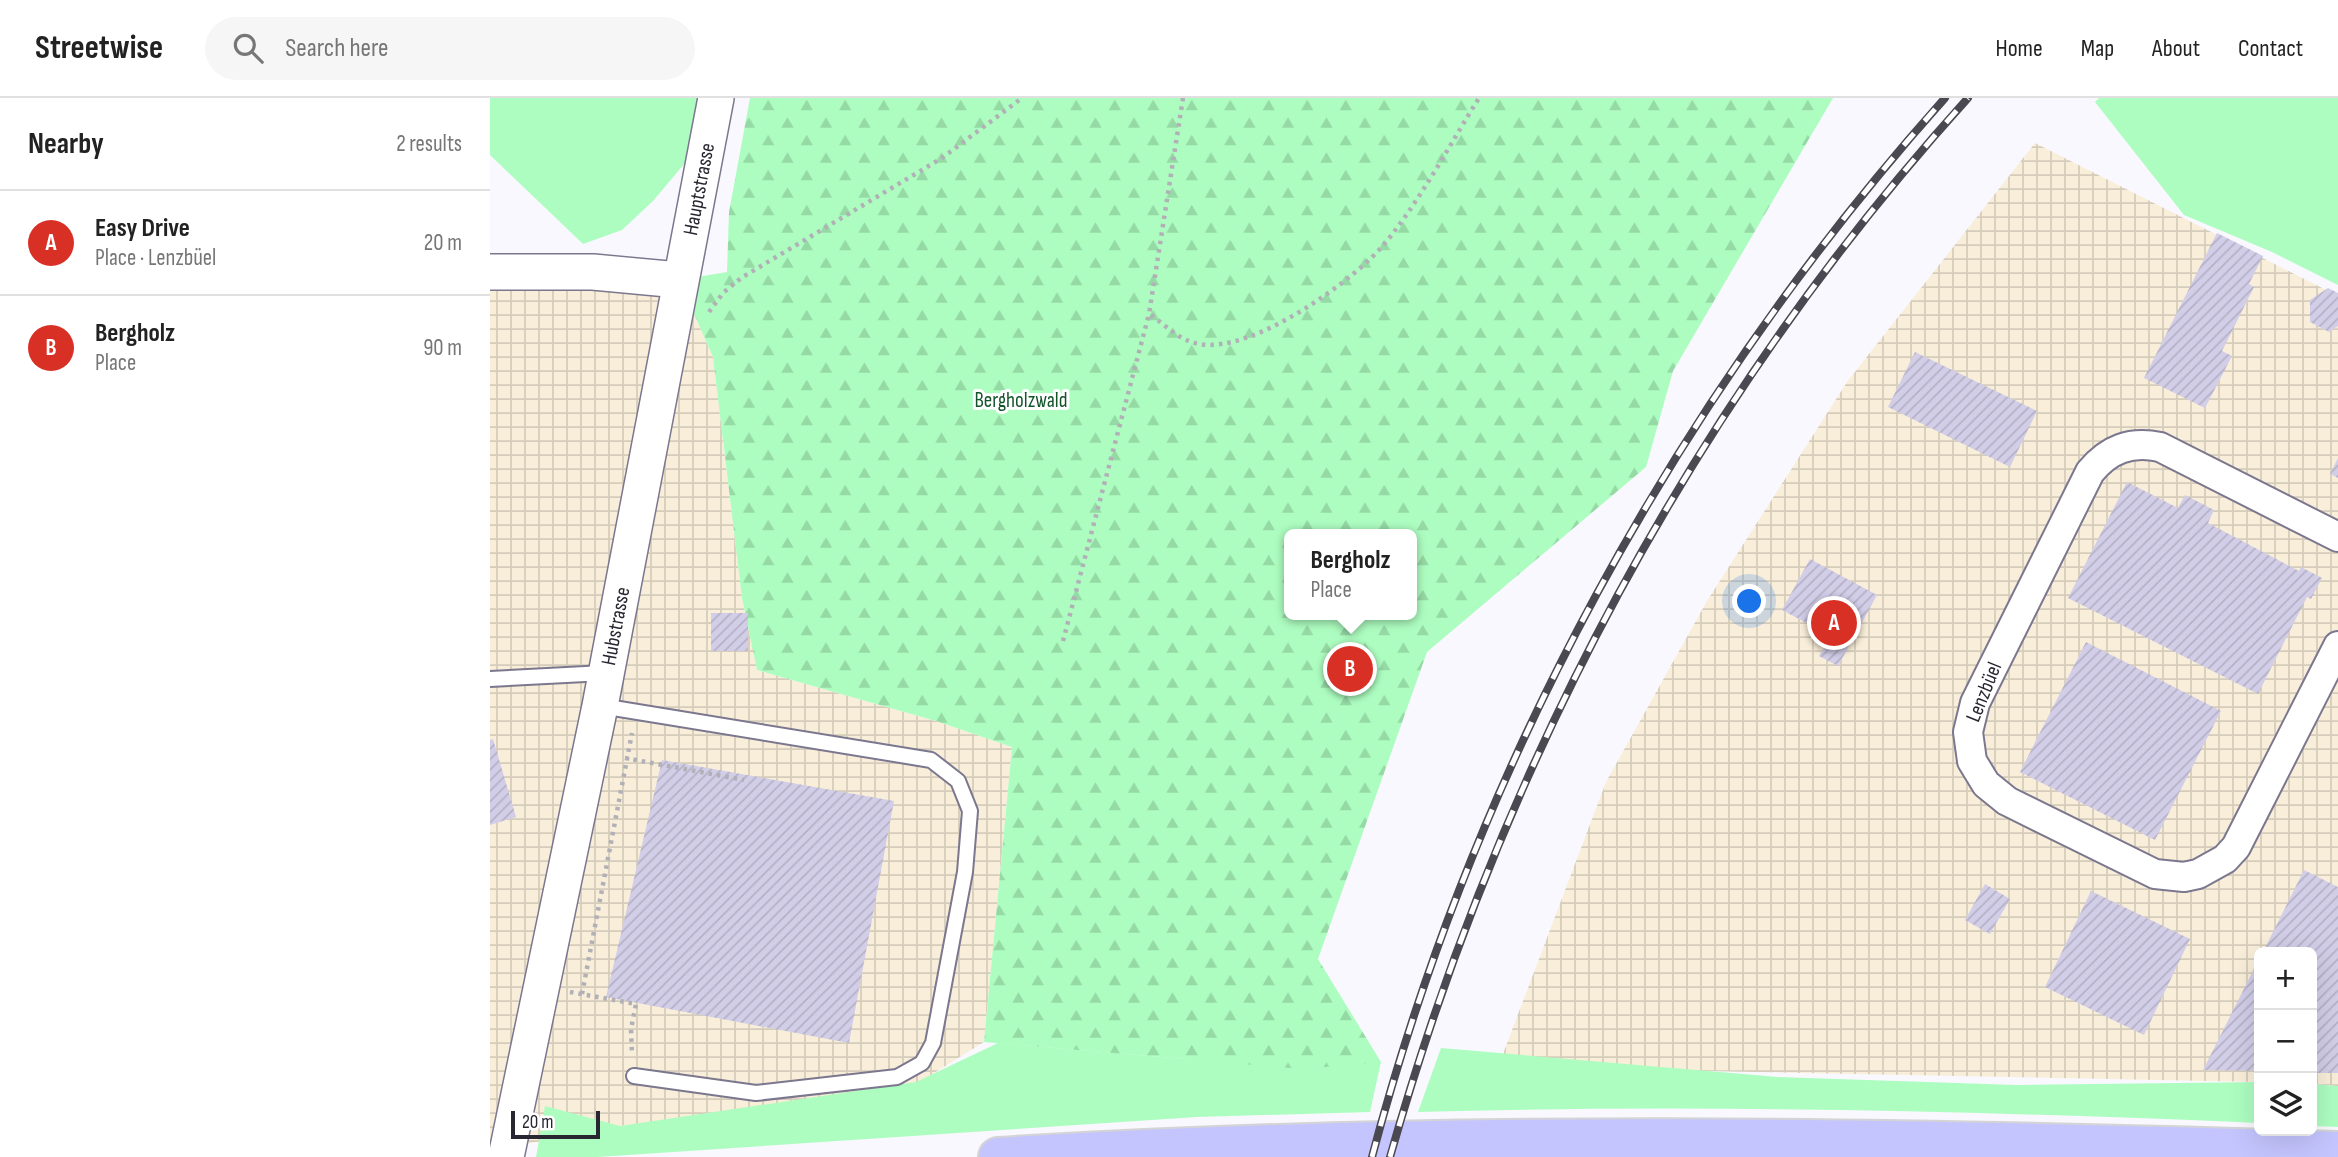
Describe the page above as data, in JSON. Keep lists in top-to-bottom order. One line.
{"streets":{"street":["Hauptstrasse","Hubstrasse","Lenzbüel"]},"crossings":[["Hauptstrasse","Hubstrasse"]],"parks":["Bergholzwald"],"scale_bar":"20 m","page":{"header":"Streetwise","search":"Search here","nav":["Home","Map","About","Contact"],"heading":["Nearby","2 results"],"list":[{"mark":"A","name":"Easy Drive","note":"Place · Lenzbüel","value":"20 m"},{"mark":"B","name":"Bergholz","note":"Place","value":"90 m"}],"popup":["Bergholz","Place"],"pins":["A","B"],"map_buttons":["+","−"],"scale":"20 m"}}
